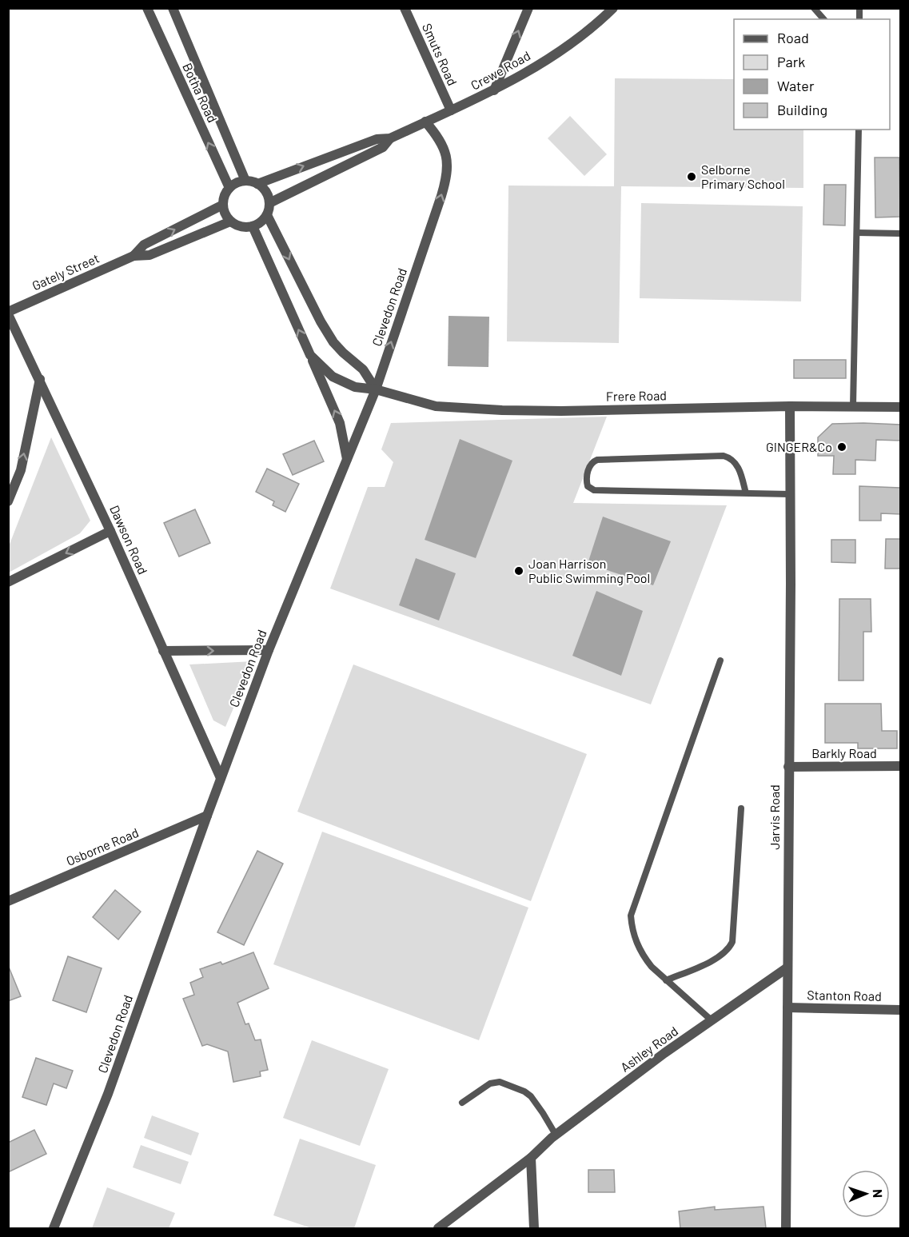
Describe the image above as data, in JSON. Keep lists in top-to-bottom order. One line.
{"streets":{"street":["Smuts Road","Crewe Road","Botha Road","Gately Street","Clevedon Road","Frere Road","Dawson Road","Barkly Road","Jarvis Road","Osborne Road","Stanton Road","Ashley Road"]},"crossings":[["Smuts Road","Crewe Road"],["Crewe Road","Botha Road"],["Crewe Road","Gately Street"],["Crewe Road","Clevedon Road"],["Botha Road","Gately Street"],["Gately Street","Dawson Road"],["Clevedon Road","Frere Road"],["Clevedon Road","Dawson Road"],["Clevedon Road","Osborne Road"],["Frere Road","Jarvis Road"],["Barkly Road","Jarvis Road"],["Jarvis Road","Stanton Road"],["Jarvis Road","Ashley Road"]],"places":["Selborne Primary School","GINGER&Co","Joan Harrison Public Swimming Pool"],"legend":["Road","Park","Water","Building"],"north":"right"}
